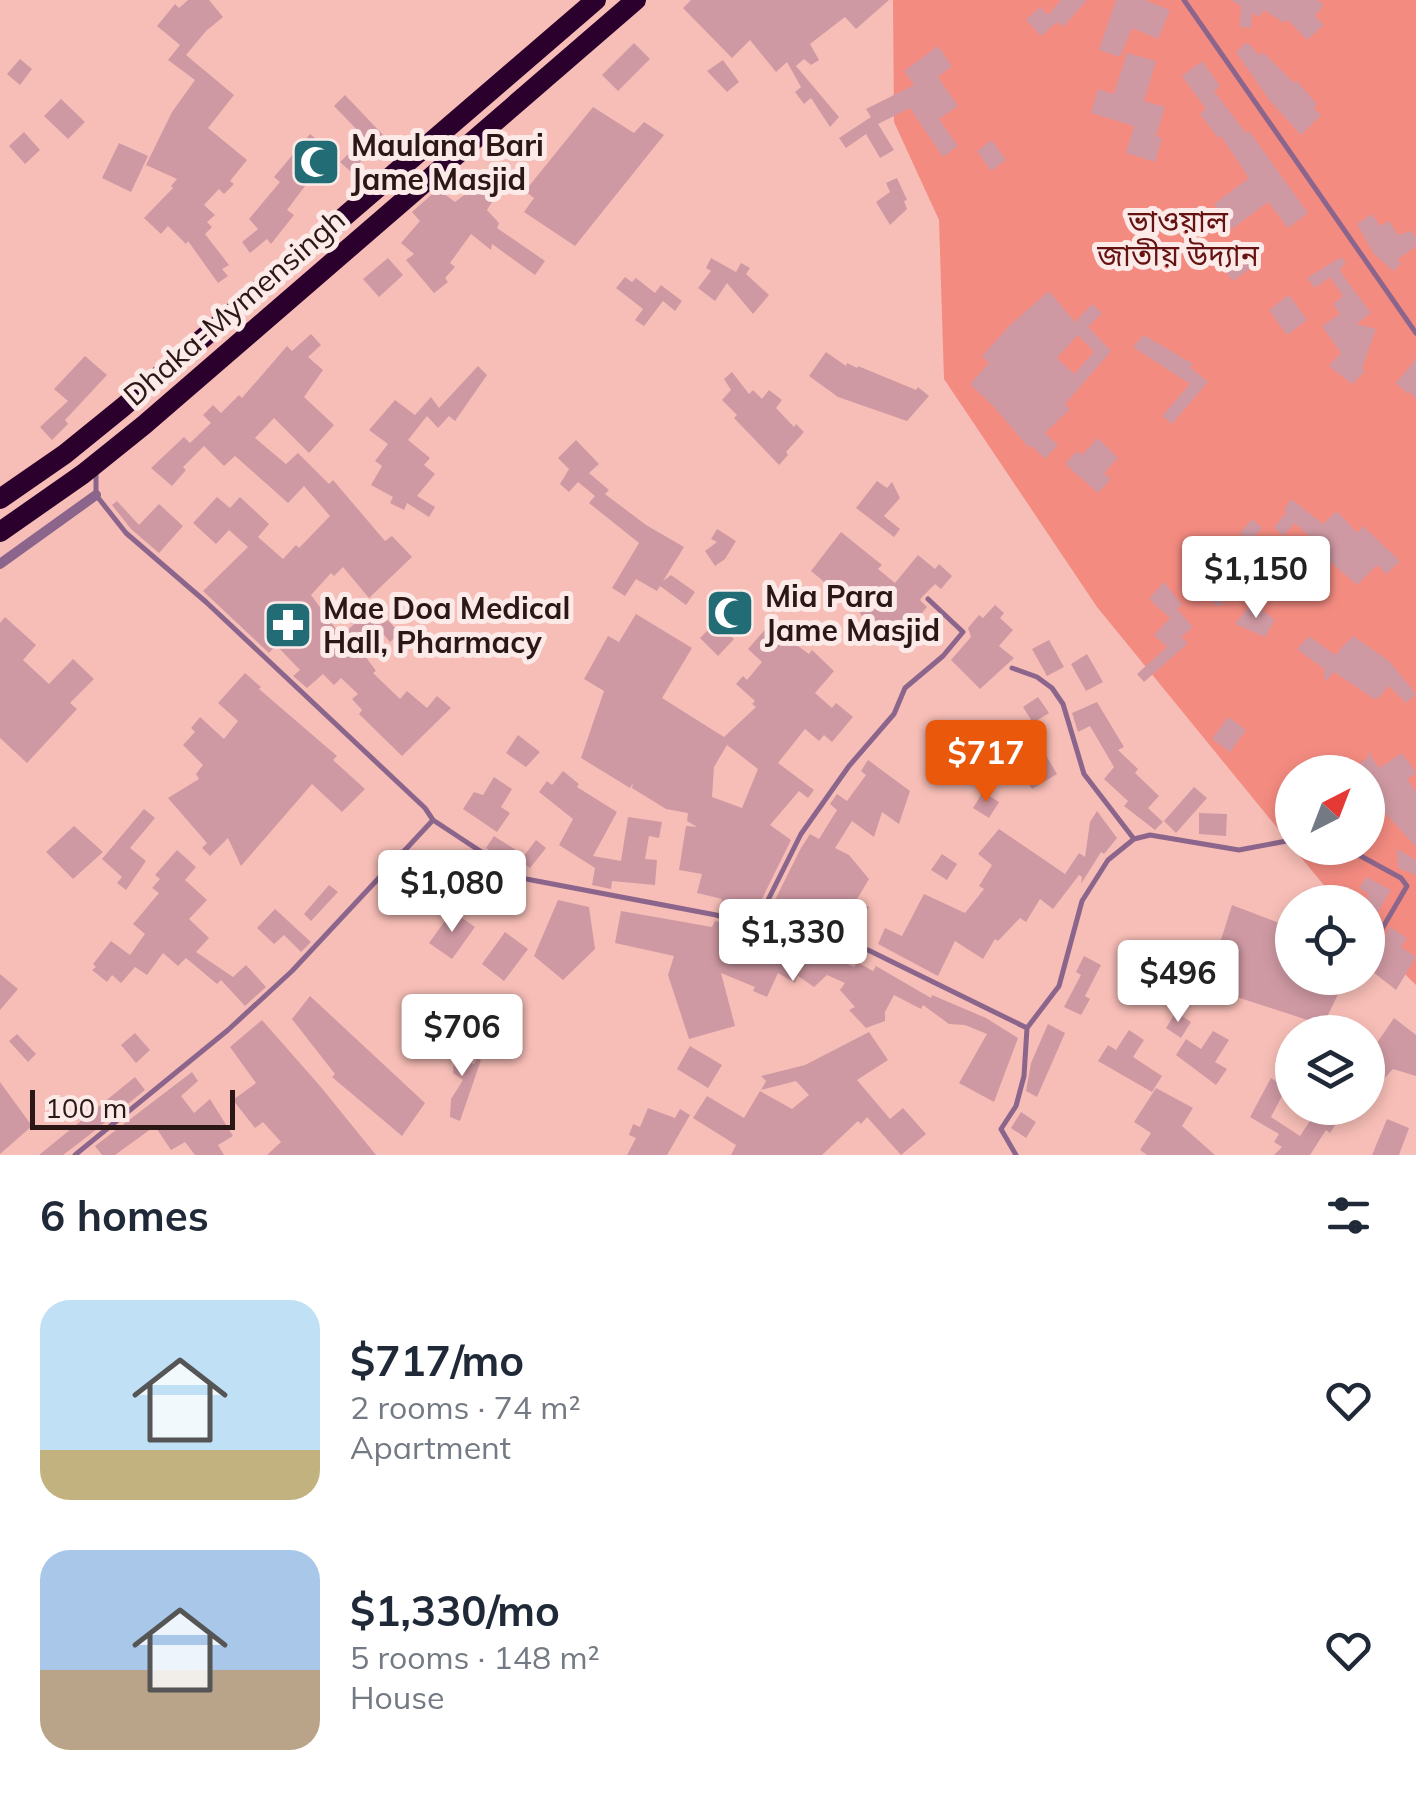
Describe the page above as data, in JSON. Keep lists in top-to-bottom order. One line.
{"streets":{"highway":["Dhaka-Mymensingh"]},"parks":["ভাওয়াল জাতীয় উদ্যান"],"places":{"mosque":["Maulana Bari Jame Masjid","Mia Para Jame Masjid"],"pharmacy":["Mae Doa Medical Hall, Pharmacy"]},"scale_bar":"100 m","north":"top right","page":{"price":["$1,150","$717","$1,080","$1,330","$496","$706"],"scale":"100 m","heading":"6 homes","list":[{"name":"$717/mo","note":"2 rooms · 74 m² · Apartment"},{"name":"$1,330/mo","note":"5 rooms · 148 m² · House"}]}}
